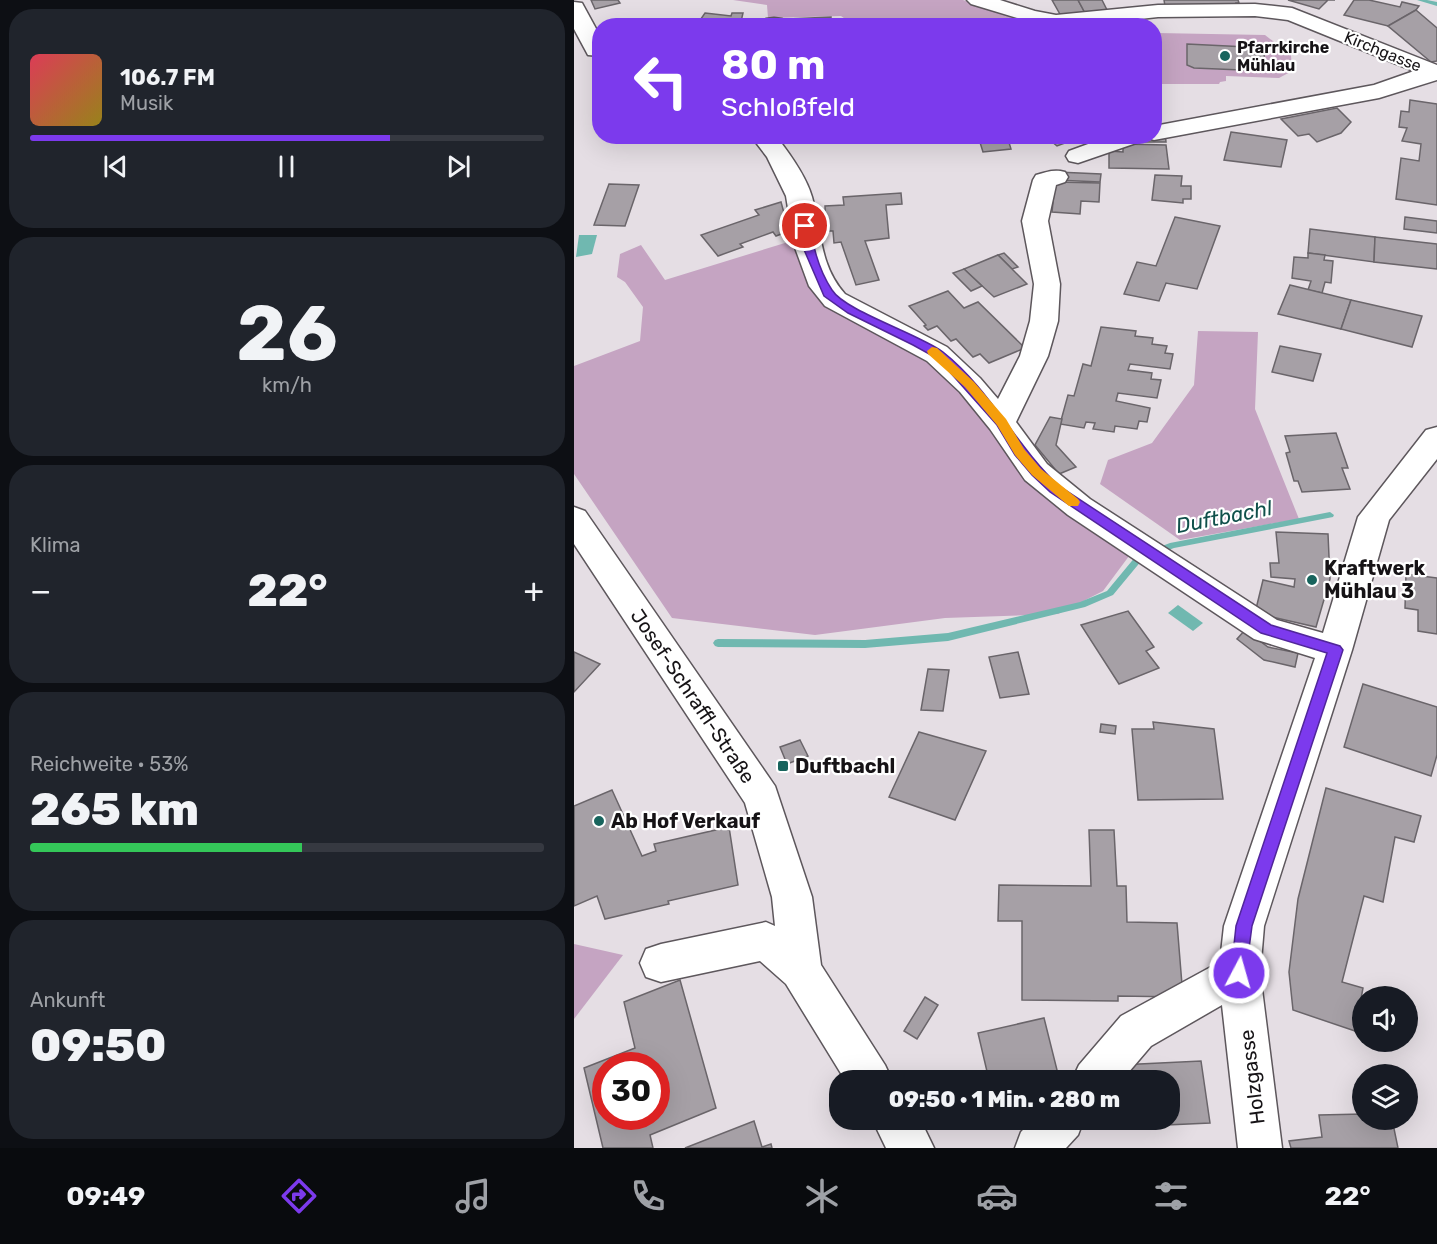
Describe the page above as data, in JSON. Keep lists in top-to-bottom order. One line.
{"streets":{"street":["Kirchgasse","Josef-Schraffl-Straße","Holzgasse"]},"water":["Duftbachl"],"places":{"other":["Pfarrkirche Mühlau","Kraftwerk Mühlau 3","Ab Hof Verkauf"],"transit":["Duftbachl"]},"page":{"turn":["80 m","Schloßfeld"],"song":["106.7 FM","Musik"],"tile":[["26","km/h"],"Klima",["Reichweite · 53%","265 km"],["Ankunft","09:50"]],"heat":["−","22°","+"],"limit":"30","trip":"09:50 · 1 Min. · 280 m","tabs":["09:49","22°"]}}
